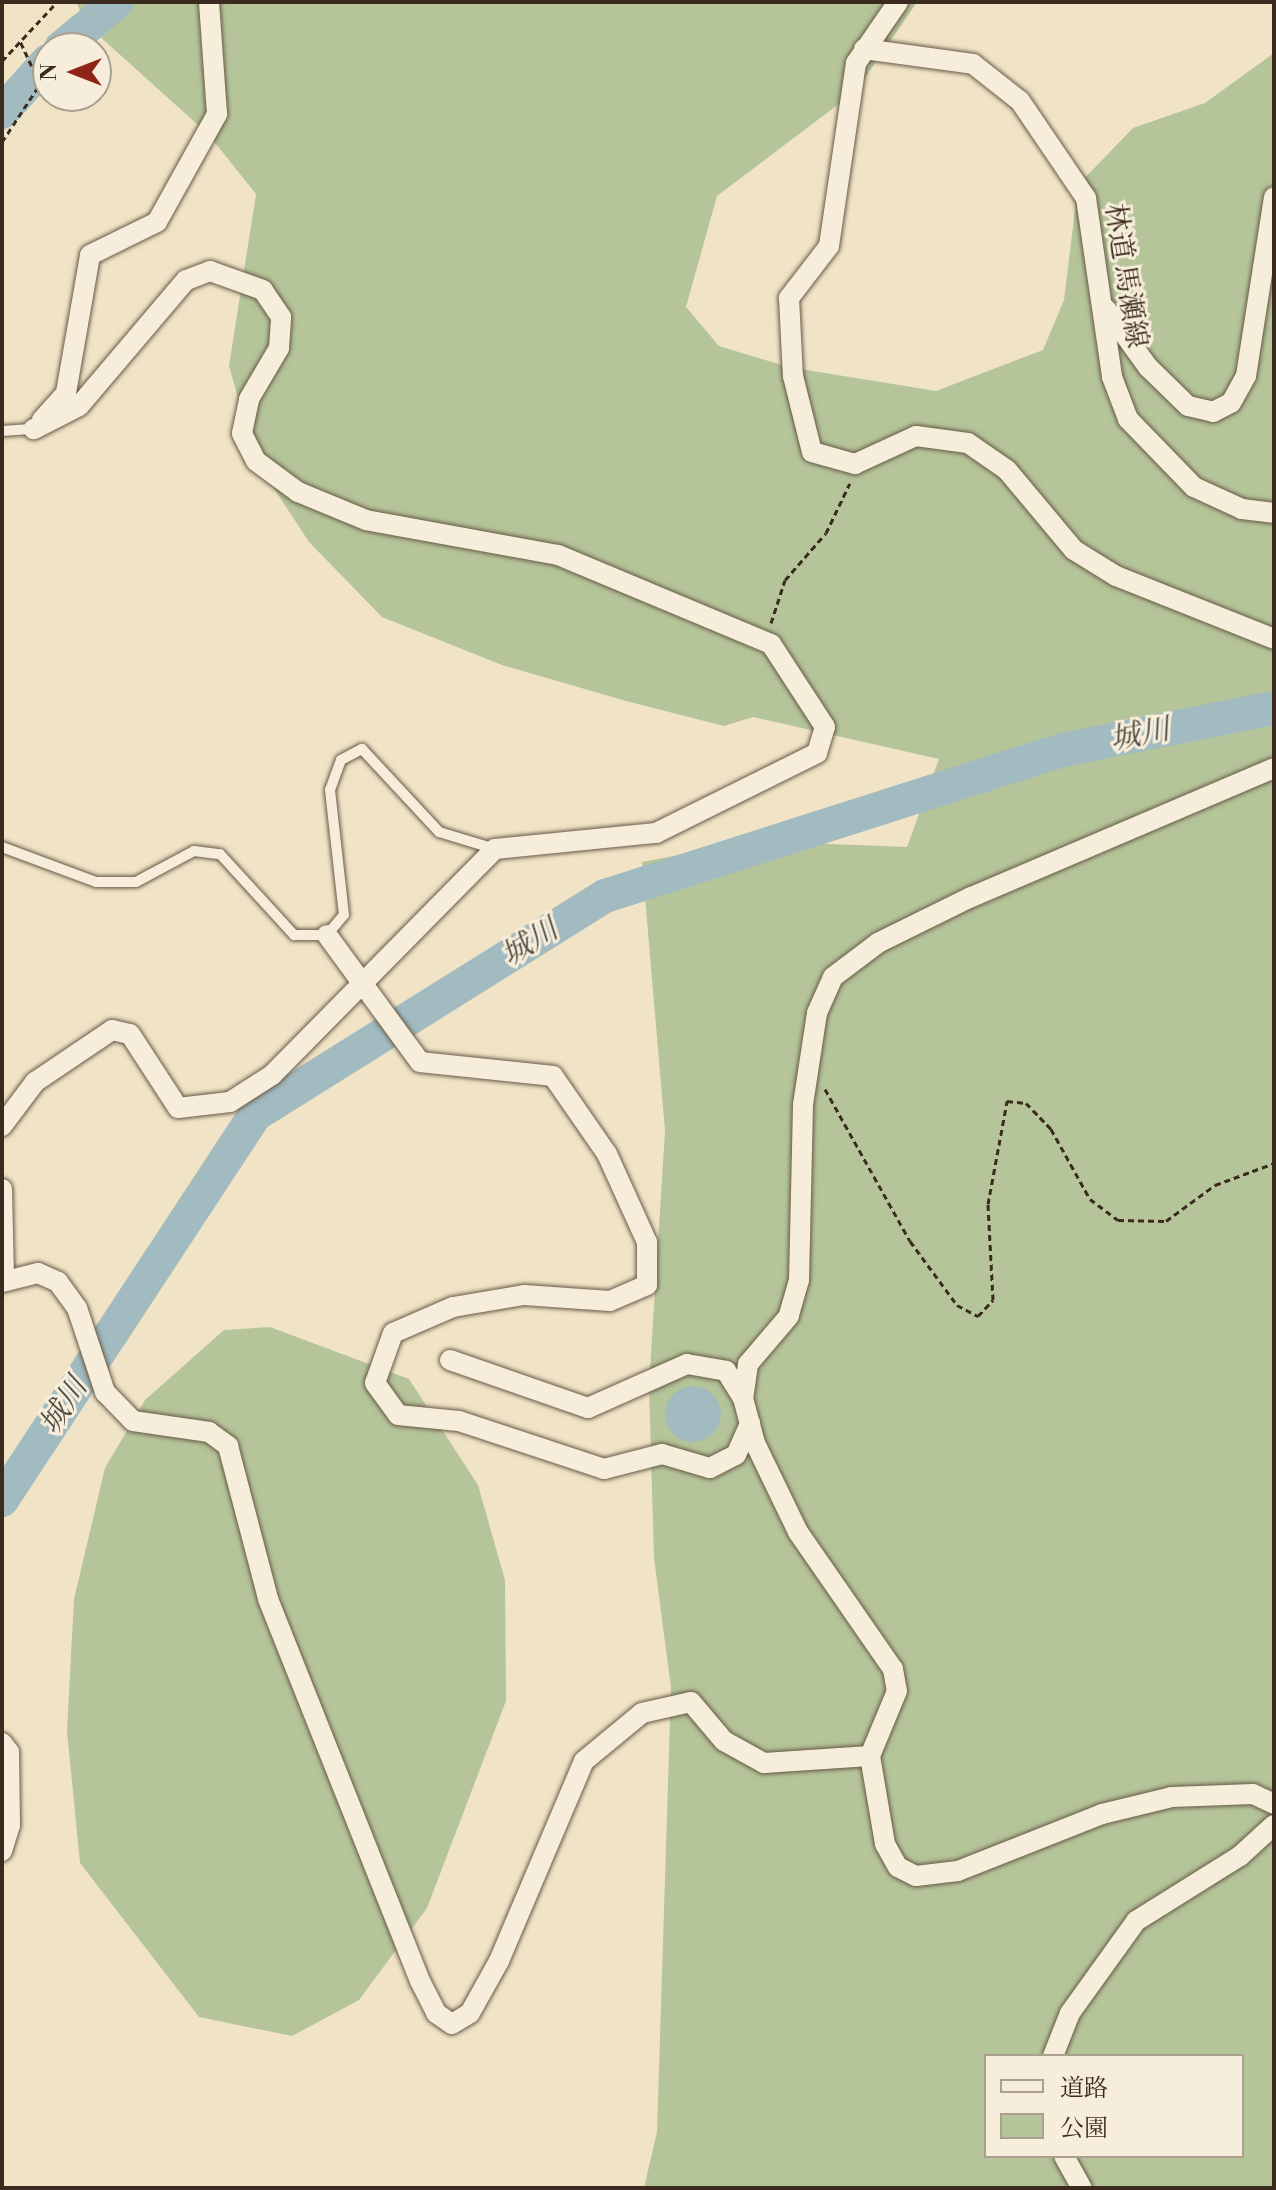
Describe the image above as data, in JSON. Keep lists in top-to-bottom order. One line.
{"streets":{"street":["林道 馬瀬線"]},"water":["城川"],"legend":["道路","公園"],"north":"left"}
